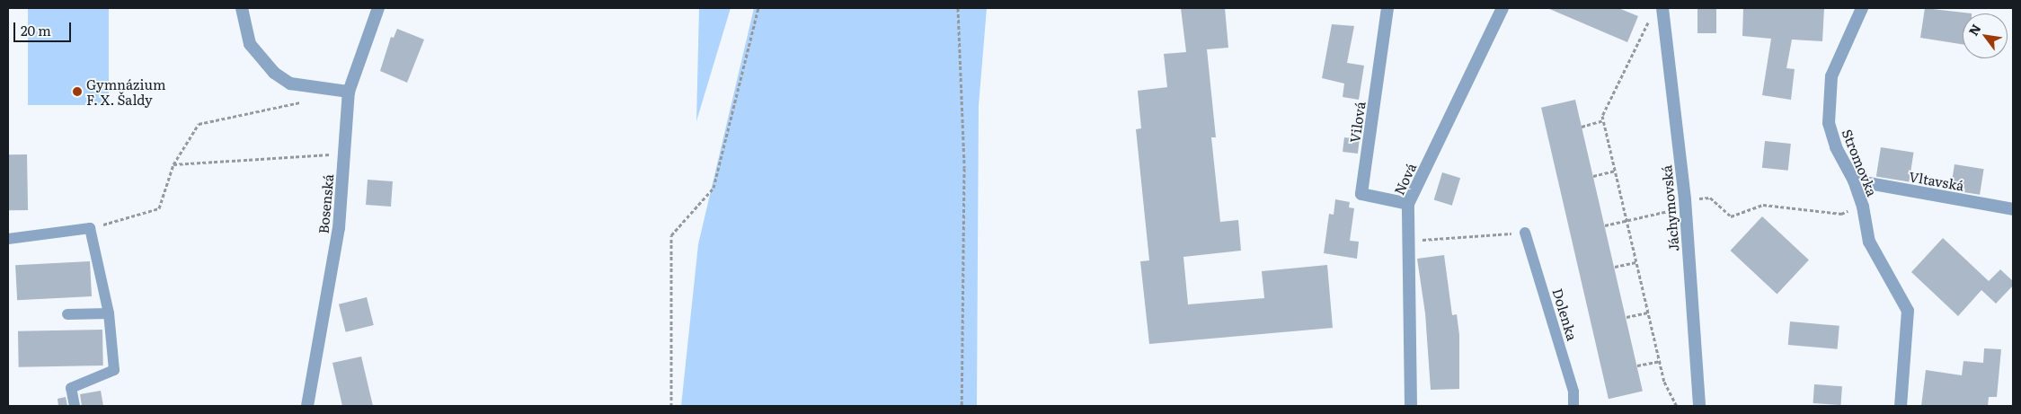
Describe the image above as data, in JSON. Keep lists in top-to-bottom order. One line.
{"streets":{"street":["Vilová","Stromovka","Nová","Vltavská","Bosenská","Jáchymovská"],"lane":["Dolenka"]},"crossings":[["Vilová","Nová"],["Stromovka","Vltavská"]],"places":["Gymnázium F. X. Šaldy"],"scale_bar":"20 m","north":"top left"}
